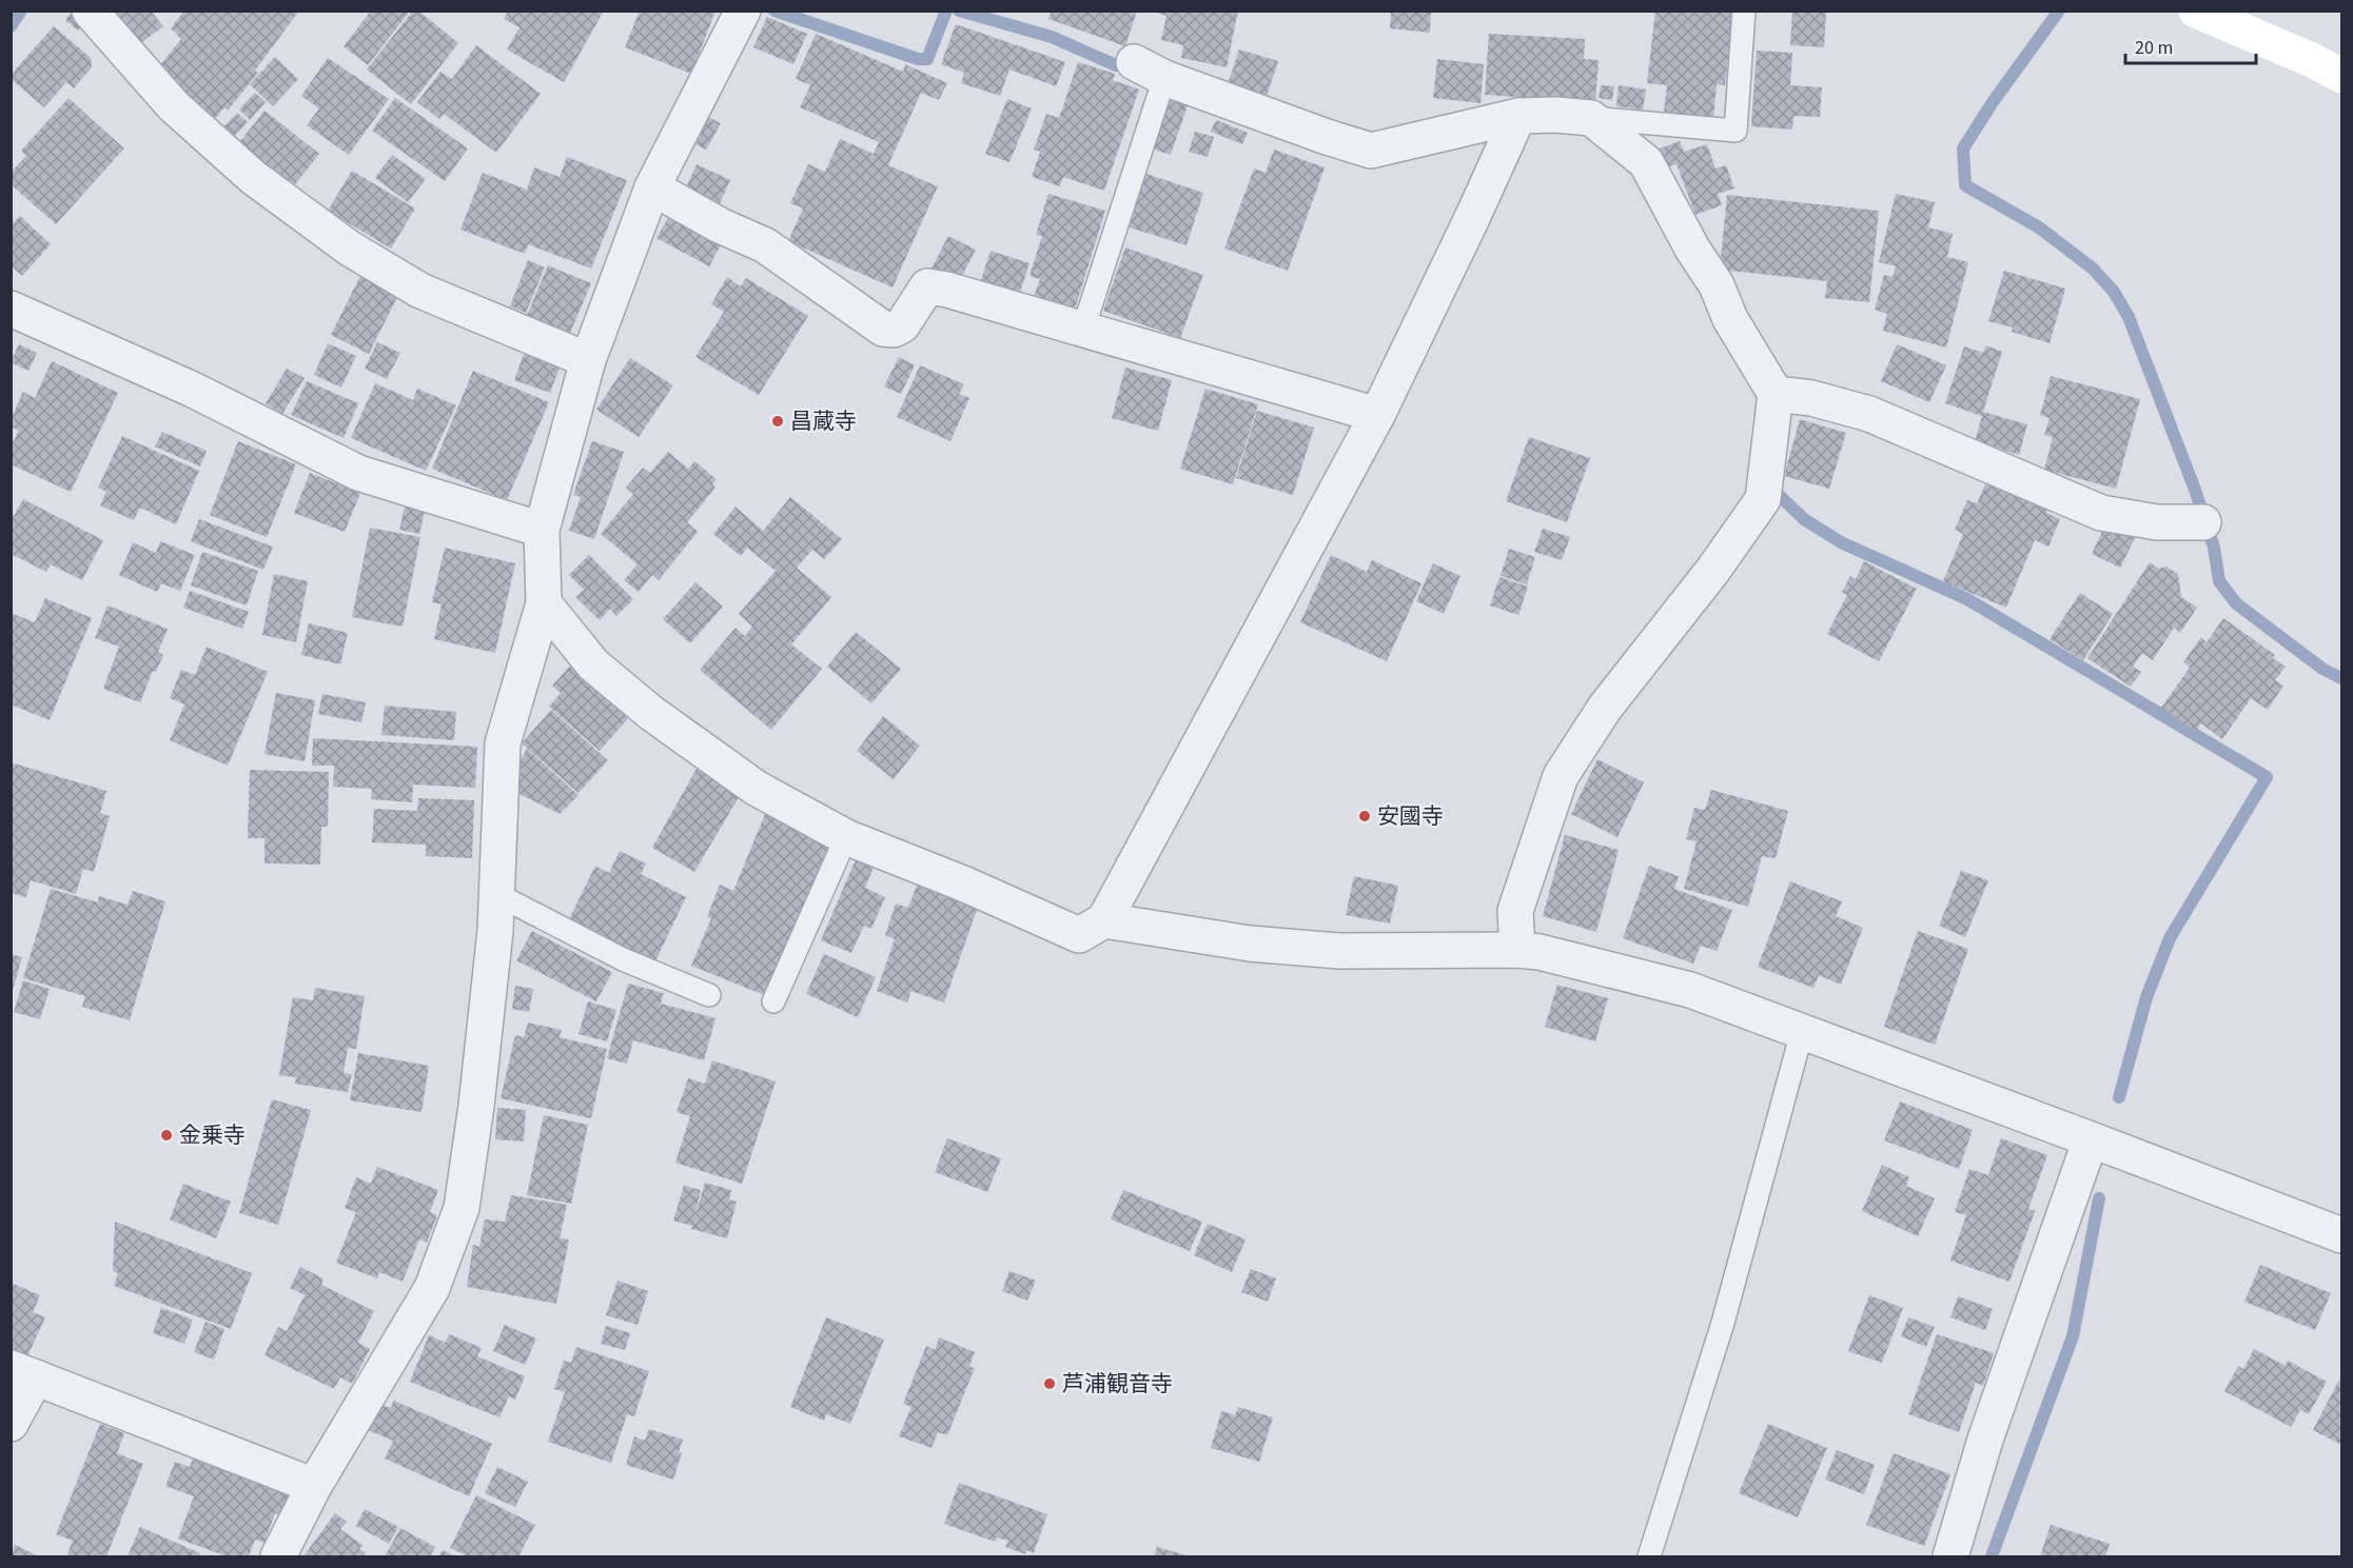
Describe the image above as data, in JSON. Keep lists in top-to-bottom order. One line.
{"places":["昌蔵寺","安國寺","金乗寺","芦浦観音寺"],"scale_bar":"20 m"}
